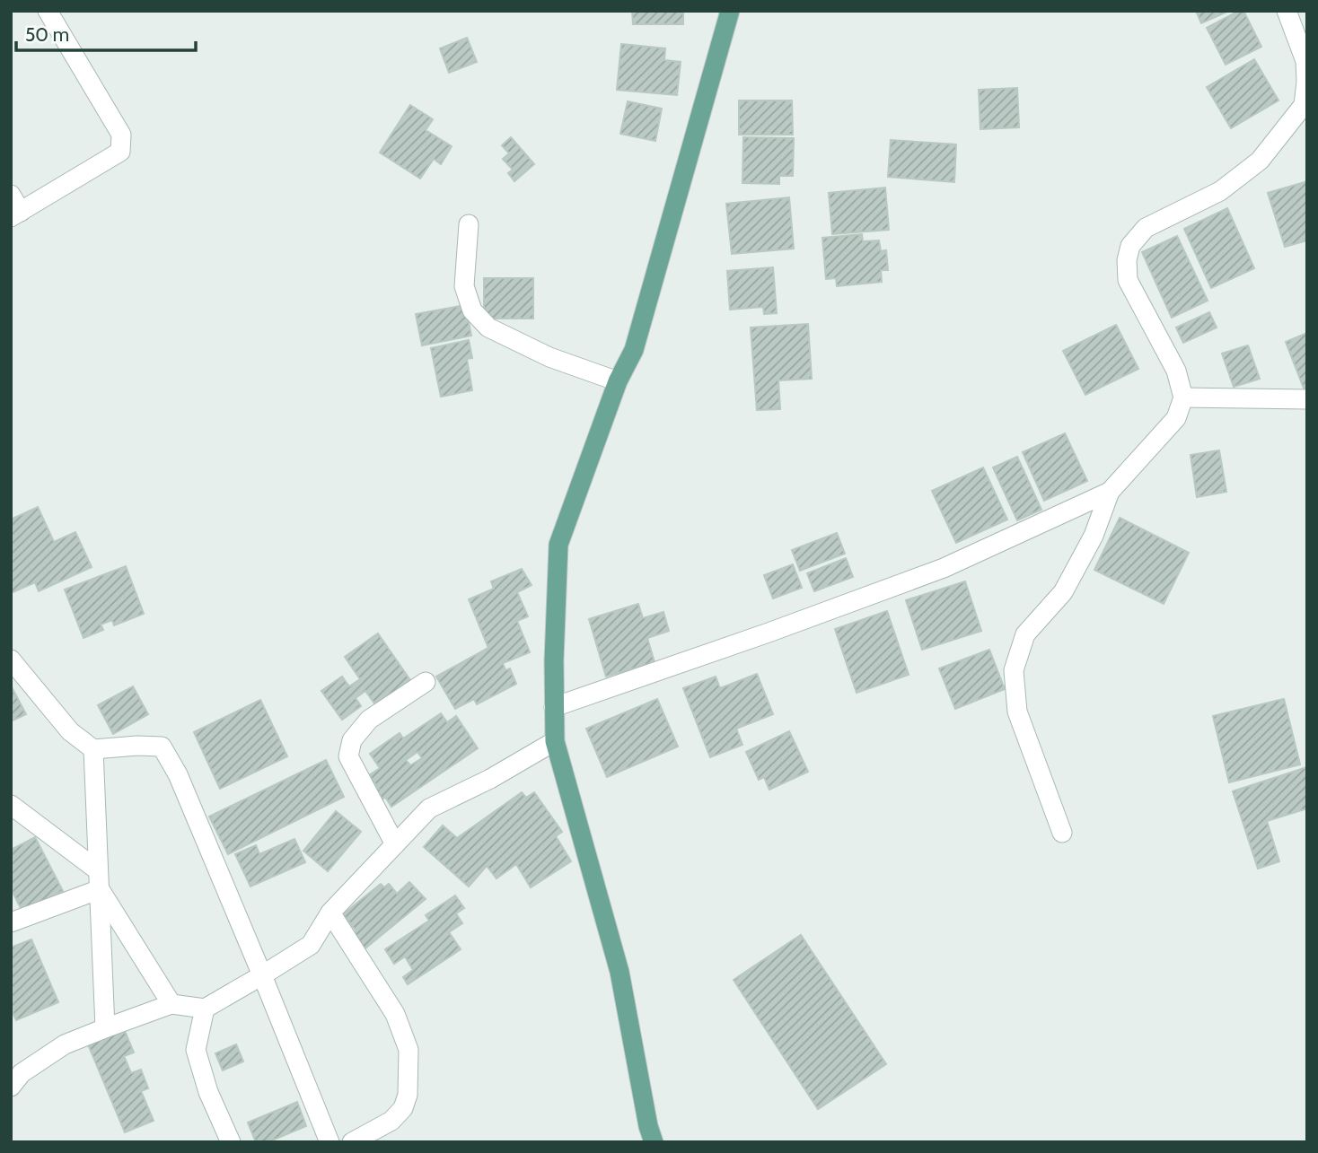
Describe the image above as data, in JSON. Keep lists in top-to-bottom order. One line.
{"scale_bar":"50 m"}
